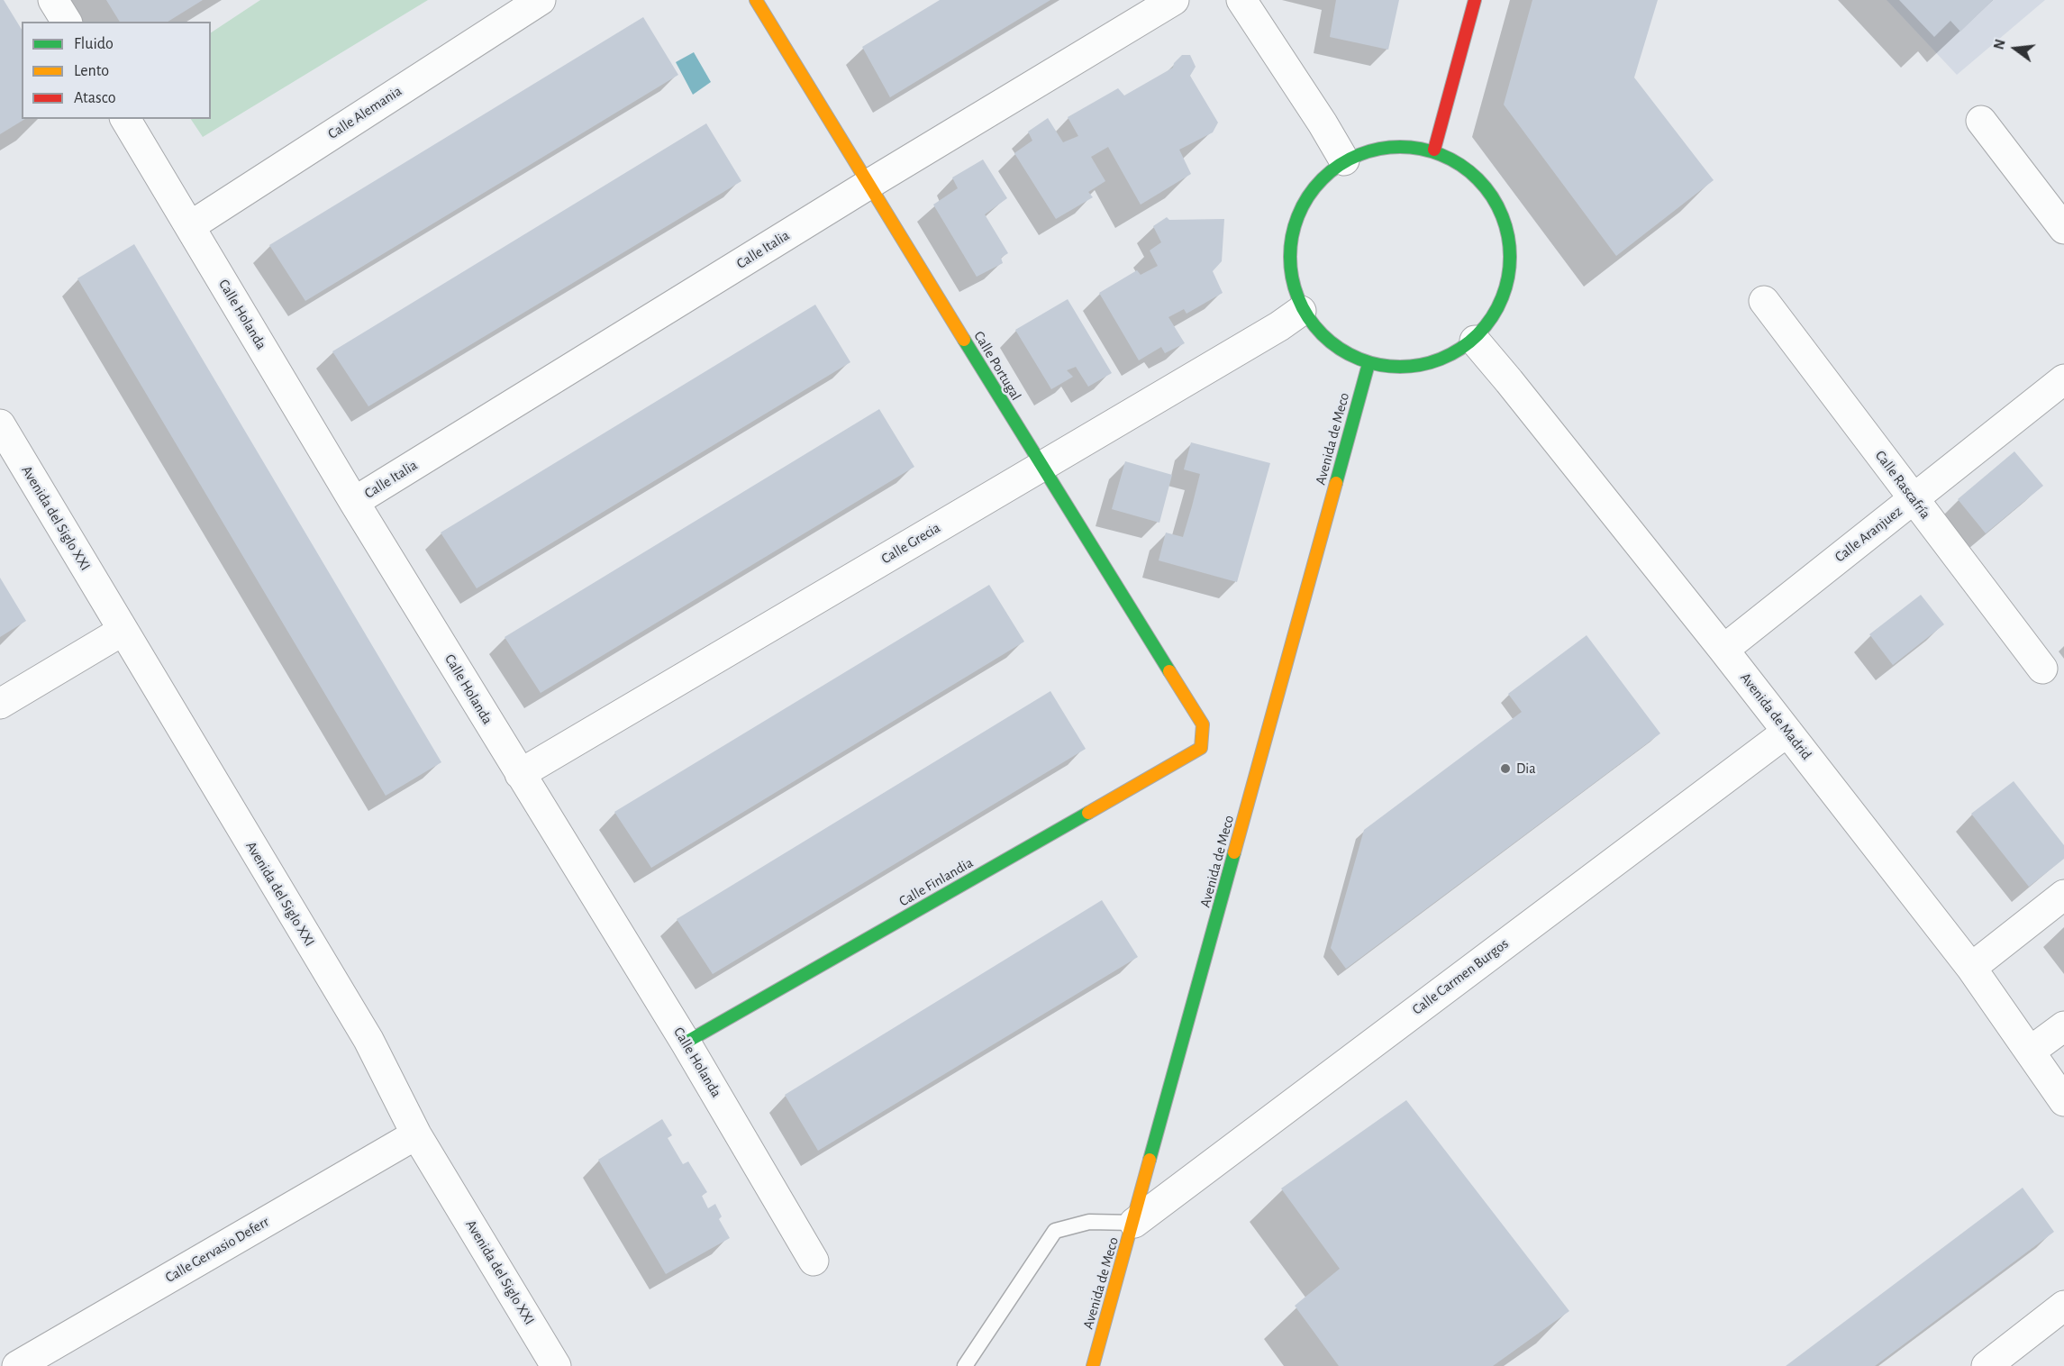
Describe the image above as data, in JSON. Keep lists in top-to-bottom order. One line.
{"streets":{"street":["Calle Alemania","Calle Italia","Calle Holanda","Calle Portugal","Avenida de Meco","Calle Rascafría","Avenida del Siglo XXI","Calle Aranjuez","Calle Grecia","Avenida de Madrid","Calle Finlandia","Calle Carmen Burgos","Calle Gervasio Deferr"]},"crossings":[["Calle Alemania","Calle Holanda"],["Calle Italia","Calle Holanda"],["Calle Italia","Calle Portugal"],["Calle Holanda","Calle Grecia"],["Calle Holanda","Calle Finlandia"],["Calle Portugal","Calle Grecia"],["Calle Portugal","Calle Finlandia"],["Avenida de Meco","Calle Carmen Burgos"],["Calle Rascafría","Calle Aranjuez"],["Avenida del Siglo XXI","Calle Gervasio Deferr"],["Calle Aranjuez","Avenida de Madrid"],["Avenida de Madrid","Calle Carmen Burgos"]],"places":["Dia"],"legend":["Fluido","Lento","Atasco"],"north":"left"}
